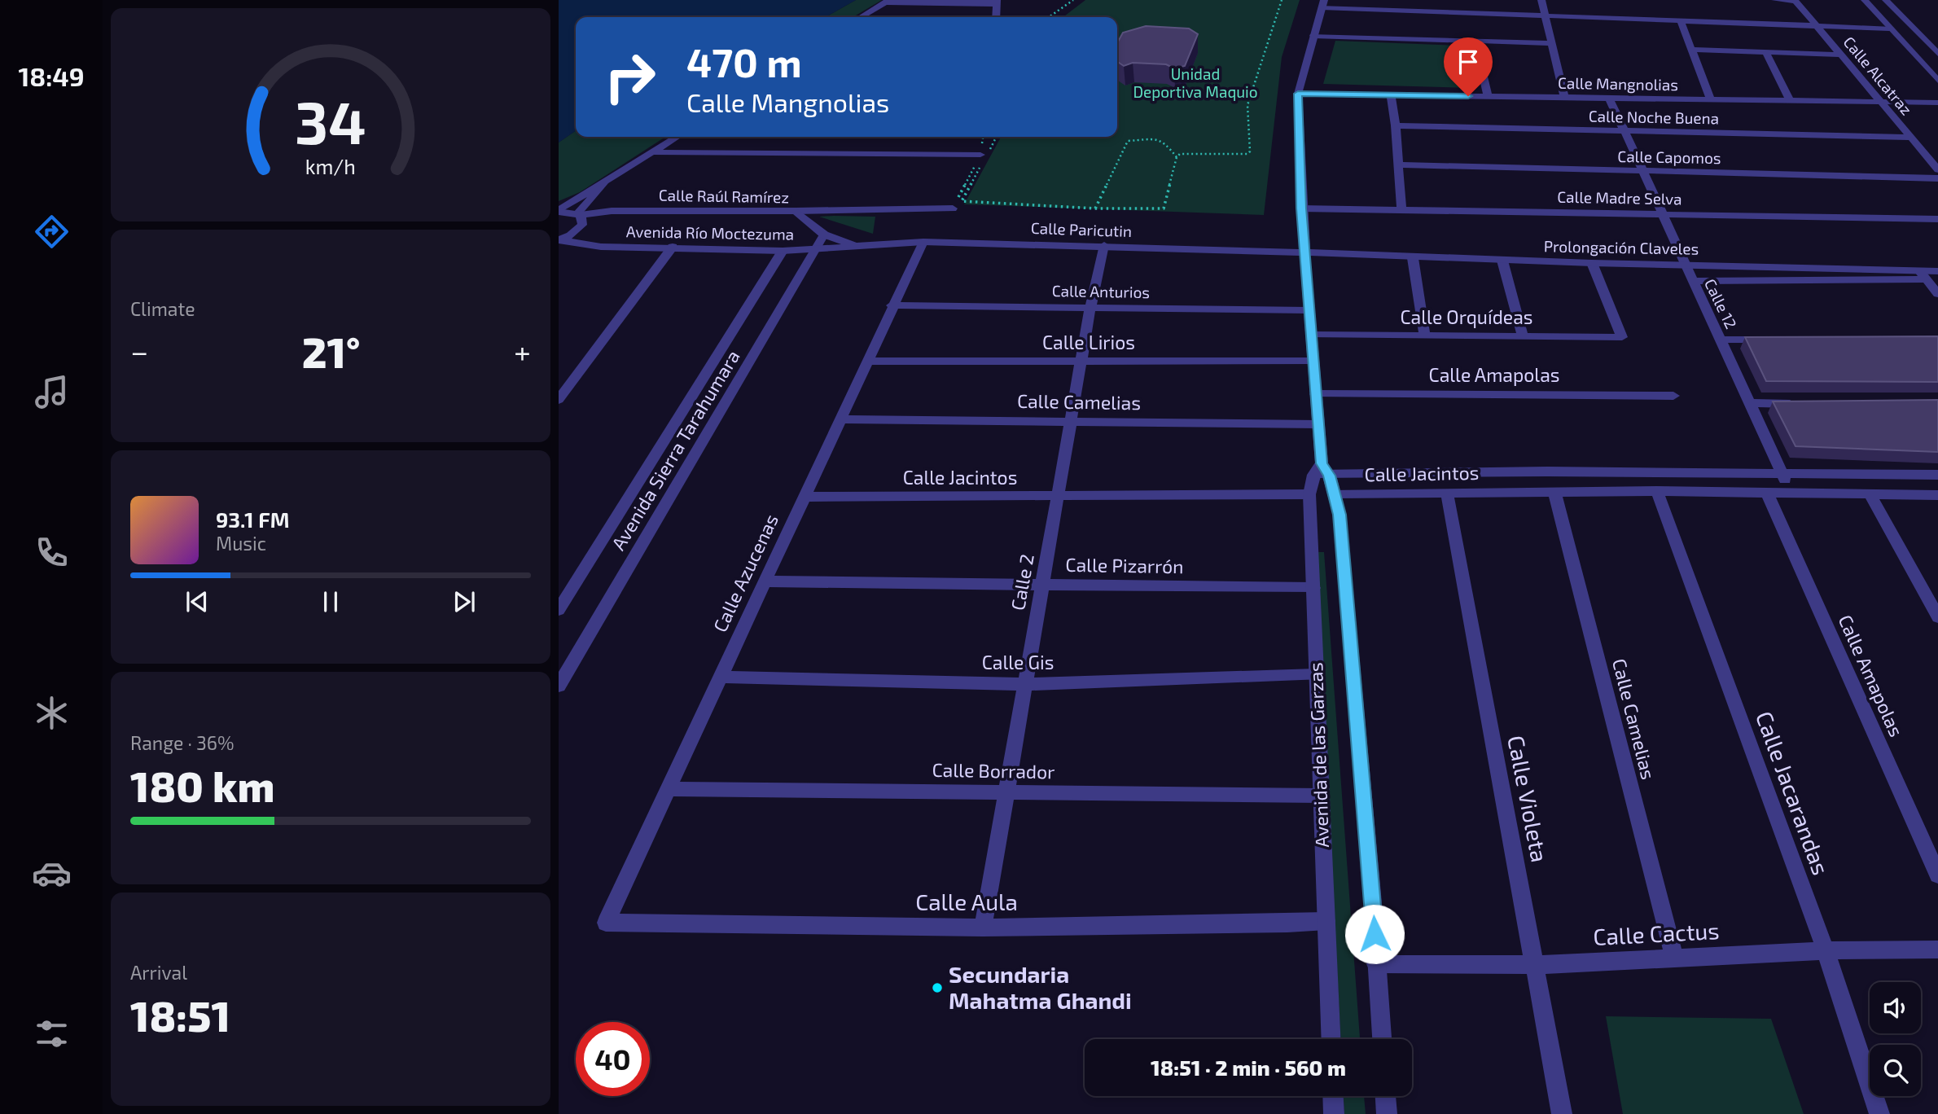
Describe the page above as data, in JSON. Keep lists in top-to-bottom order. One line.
{"streets":{"street":["Calle Alcatraz","Calle Mangnolias","Calle Noche Buena","Calle Capomos","Calle Raúl Ramírez","Calle Madre Selva","Calle Paricutin","Avenida Río Moctezuma","Prolongación Claveles","Calle Anturios","Calle 12","Calle Orquídeas","Calle Lirios","Calle Amapolas","Calle Camelias","Avenida Sierra Tarahumara","Calle Jacintos","Calle Pizarrón","Calle Azucenas","Calle 2","Calle Gis","Avenida de las Garzas","Calle Borrador","Calle Jacarandas","Calle Violeta","Calle Aula","Calle Cactus"]},"crossings":[["Calle Alcatraz","Calle Mangnolias"],["Calle Alcatraz","Calle Noche Buena"],["Calle Mangnolias","Calle 12"],["Calle Mangnolias","Avenida de las Garzas"],["Calle Noche Buena","Calle 12"],["Calle Capomos","Calle 12"],["Calle Raúl Ramírez","Calle Paricutin"],["Calle Raúl Ramírez","Avenida Río Moctezuma"],["Calle Raúl Ramírez","Avenida Sierra Tarahumara"],["Calle Madre Selva","Calle 12"],["Calle Madre Selva","Avenida de las Garzas"],["Calle Paricutin","Avenida Río Moctezuma"],["Calle Paricutin","Prolongación Claveles"],["Calle Paricutin","Calle Azucenas"],["Calle Paricutin","Calle 2"],["Calle Paricutin","Avenida de las Garzas"],["Avenida Río Moctezuma","Avenida Sierra Tarahumara"],["Prolongación Claveles","Calle 12"],["Prolongación Claveles","Calle Orquídeas"],["Prolongación Claveles","Avenida de las Garzas"],["Calle Anturios","Calle Azucenas"],["Calle Anturios","Calle 2"],["Calle Anturios","Avenida de las Garzas"],["Calle 12","Calle Jacintos"],["Calle Orquídeas","Avenida de las Garzas"],["Calle Lirios","Calle Azucenas"],["Calle Lirios","Calle 2"],["Calle Lirios","Avenida de las Garzas"],["Calle Amapolas","Calle Jacintos"],["Calle Amapolas","Avenida de las Garzas"],["Calle Camelias","Calle Jacintos"],["Calle Camelias","Calle Azucenas"],["Calle Camelias","Calle 2"],["Calle Camelias","Avenida de las Garzas"],["Calle Camelias","Calle Cactus"],["Calle Jacintos","Calle Azucenas"],["Calle Jacintos","Calle 2"],["Calle Jacintos","Avenida de las Garzas"],["Calle Jacintos","Calle Jacarandas"],["Calle Jacintos","Calle Violeta"],["Calle Pizarrón","Calle Azucenas"],["Calle Pizarrón","Calle 2"],["Calle Pizarrón","Avenida de las Garzas"],["Calle Azucenas","Calle Gis"],["Calle Azucenas","Calle Borrador"],["Calle Azucenas","Calle Aula"],["Calle 2","Calle Gis"],["Calle 2","Calle Borrador"],["Calle 2","Calle Aula"],["Calle Gis","Avenida de las Garzas"],["Avenida de las Garzas","Calle Borrador"],["Avenida de las Garzas","Calle Aula"],["Avenida de las Garzas","Calle Cactus"],["Calle Jacarandas","Calle Cactus"],["Calle Violeta","Calle Cactus"]],"parks":["Unidad Deportiva Maquio"],"places":["Secundaria Mahatma Ghandi"],"page":{"tabs":"18:49","turn":["470 m","Calle Mangnolias"],"tile":["Climate",["Range · 36%","180 km"],["Arrival","18:51"]],"heat":["−","21°","+"],"song":["93.1 FM","Music"],"limit":"40","trip":"18:51 · 2 min · 560 m","gauge":["34","km/h"]}}
